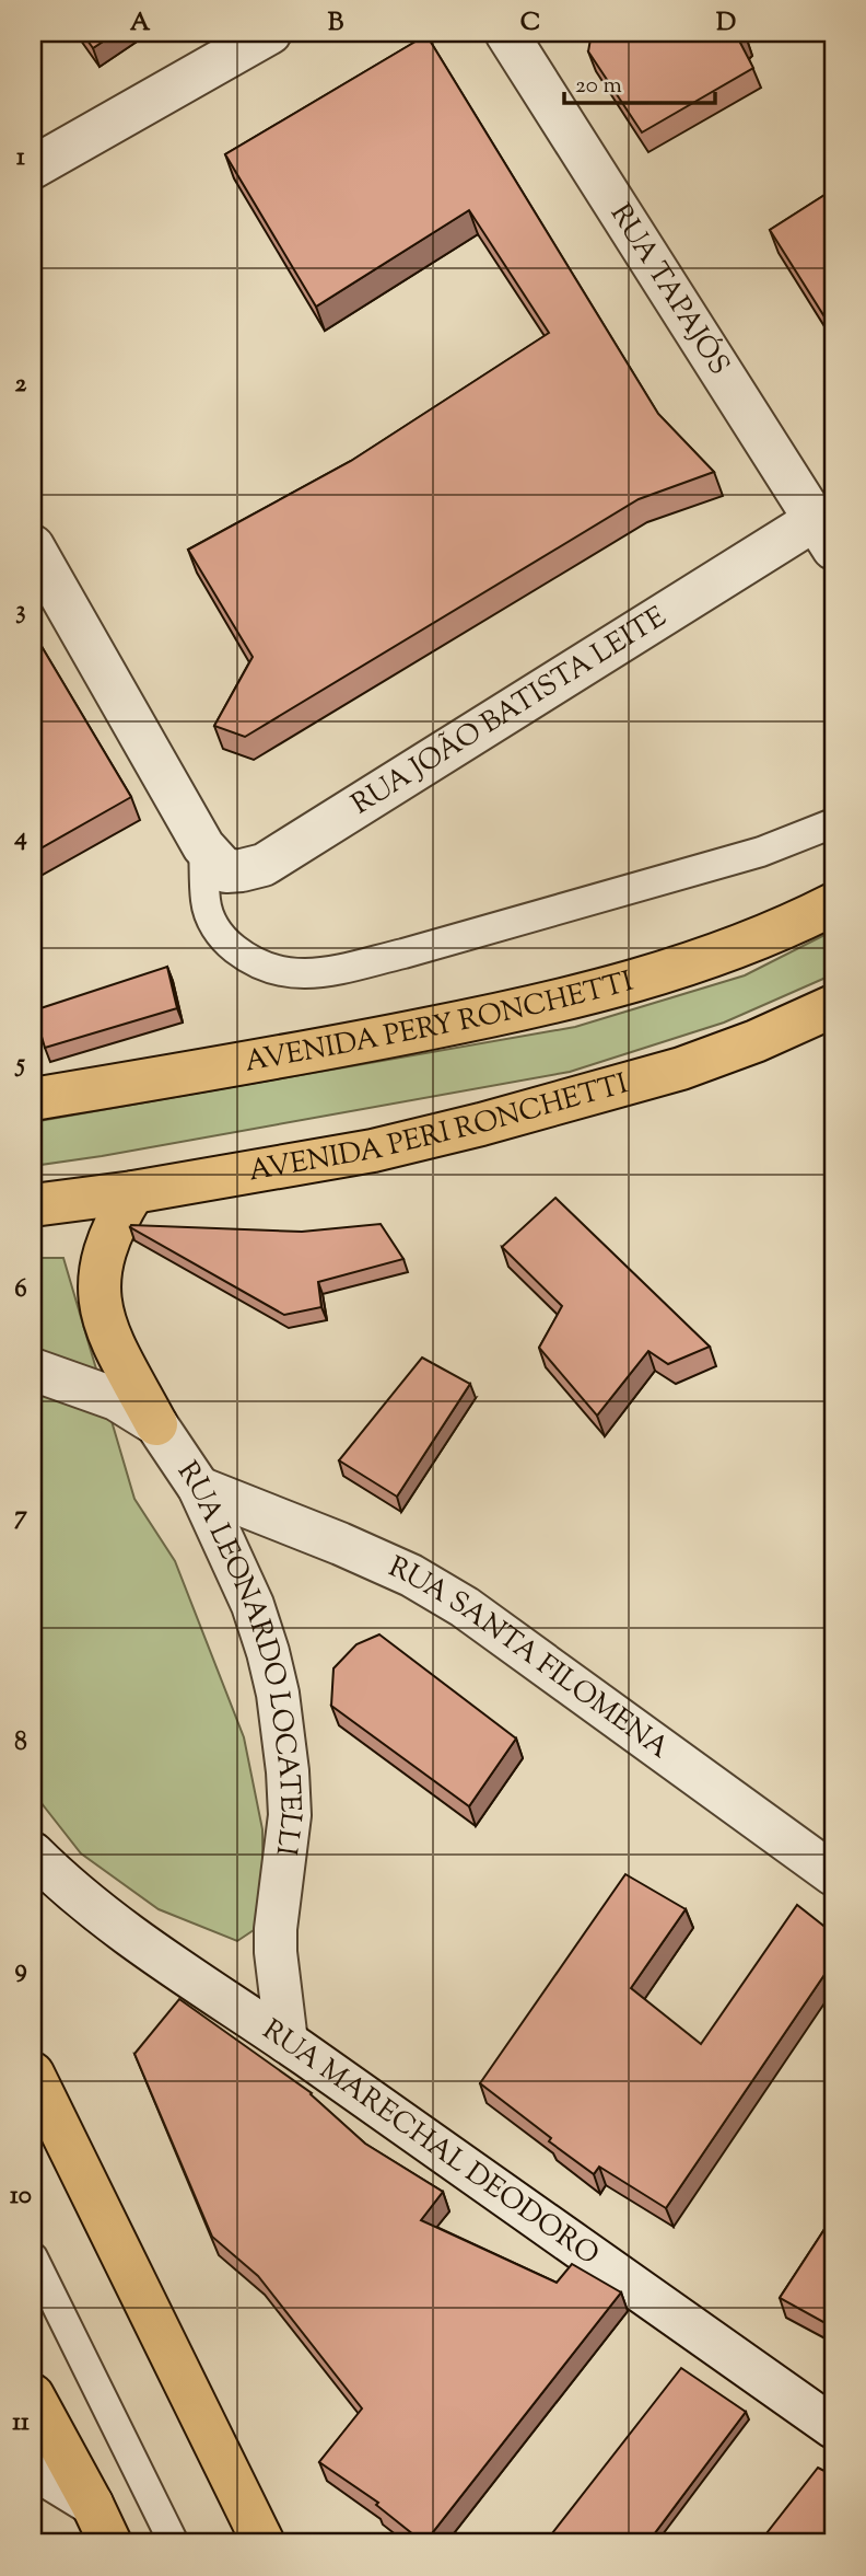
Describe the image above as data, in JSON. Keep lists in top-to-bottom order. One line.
{"streets":{"main road":["AVENIDA PERY RONCHETTI","AVENIDA PERI RONCHETTI"],"street":["RUA TAPAJÓS","RUA JOÃO BATISTA LEITE","RUA SANTA FILOMENA","RUA LEONARDO LOCATELLI","RUA MARECHAL DEODORO"]},"crossings":[["RUA TAPAJÓS","RUA JOÃO BATISTA LEITE"],["RUA SANTA FILOMENA","RUA LEONARDO LOCATELLI"],["RUA LEONARDO LOCATELLI","RUA MARECHAL DEODORO"]],"scale_bar":"20 m","grid":{"columns":["A","B","C","D"],"rows":["1","2","3","4","5","6","7","8","9","10","11"]}}
